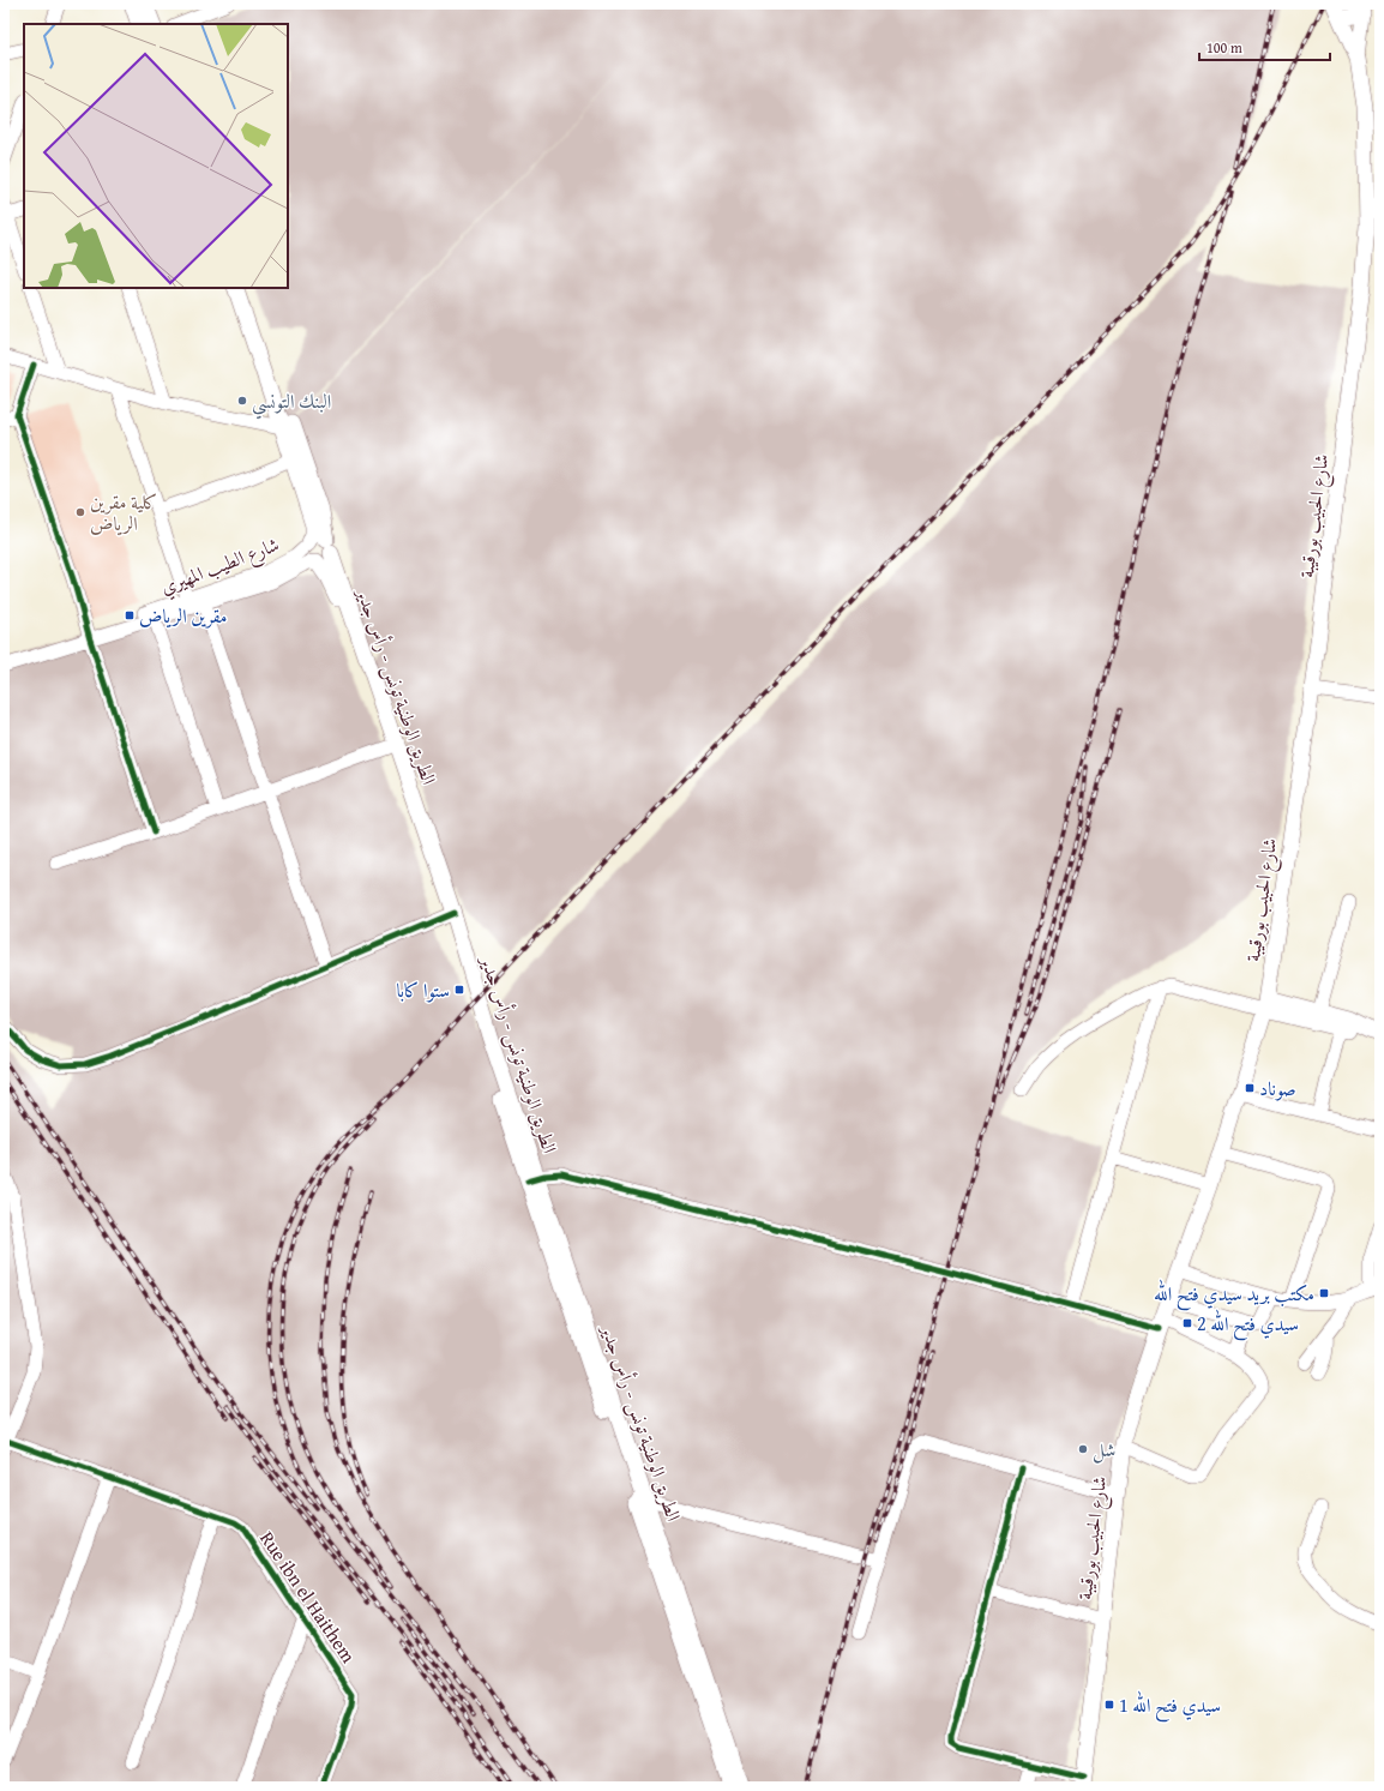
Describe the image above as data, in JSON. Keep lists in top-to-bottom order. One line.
{"streets":{"main road":["شارع الحبيب بورقيبة","الطريق الوطنية تونس - رأس جدير"],"street":["شارع الطيب المهيري","Rue ibn el Haithem"]},"crossings":[["شارع الطيب المهيري","الطريق الوطنية تونس - رأس جدير"]],"places":{"other":["البنك التونسي","كلية مقرين الرياض","شل"],"transit":["مقرين الرياض","ستوا كابا","صوناد","مكتب بريد سيدي فتح الله","2 سيدي فتح الله","سيدي فتح الله 1"]},"scale_bar":"100 m"}
